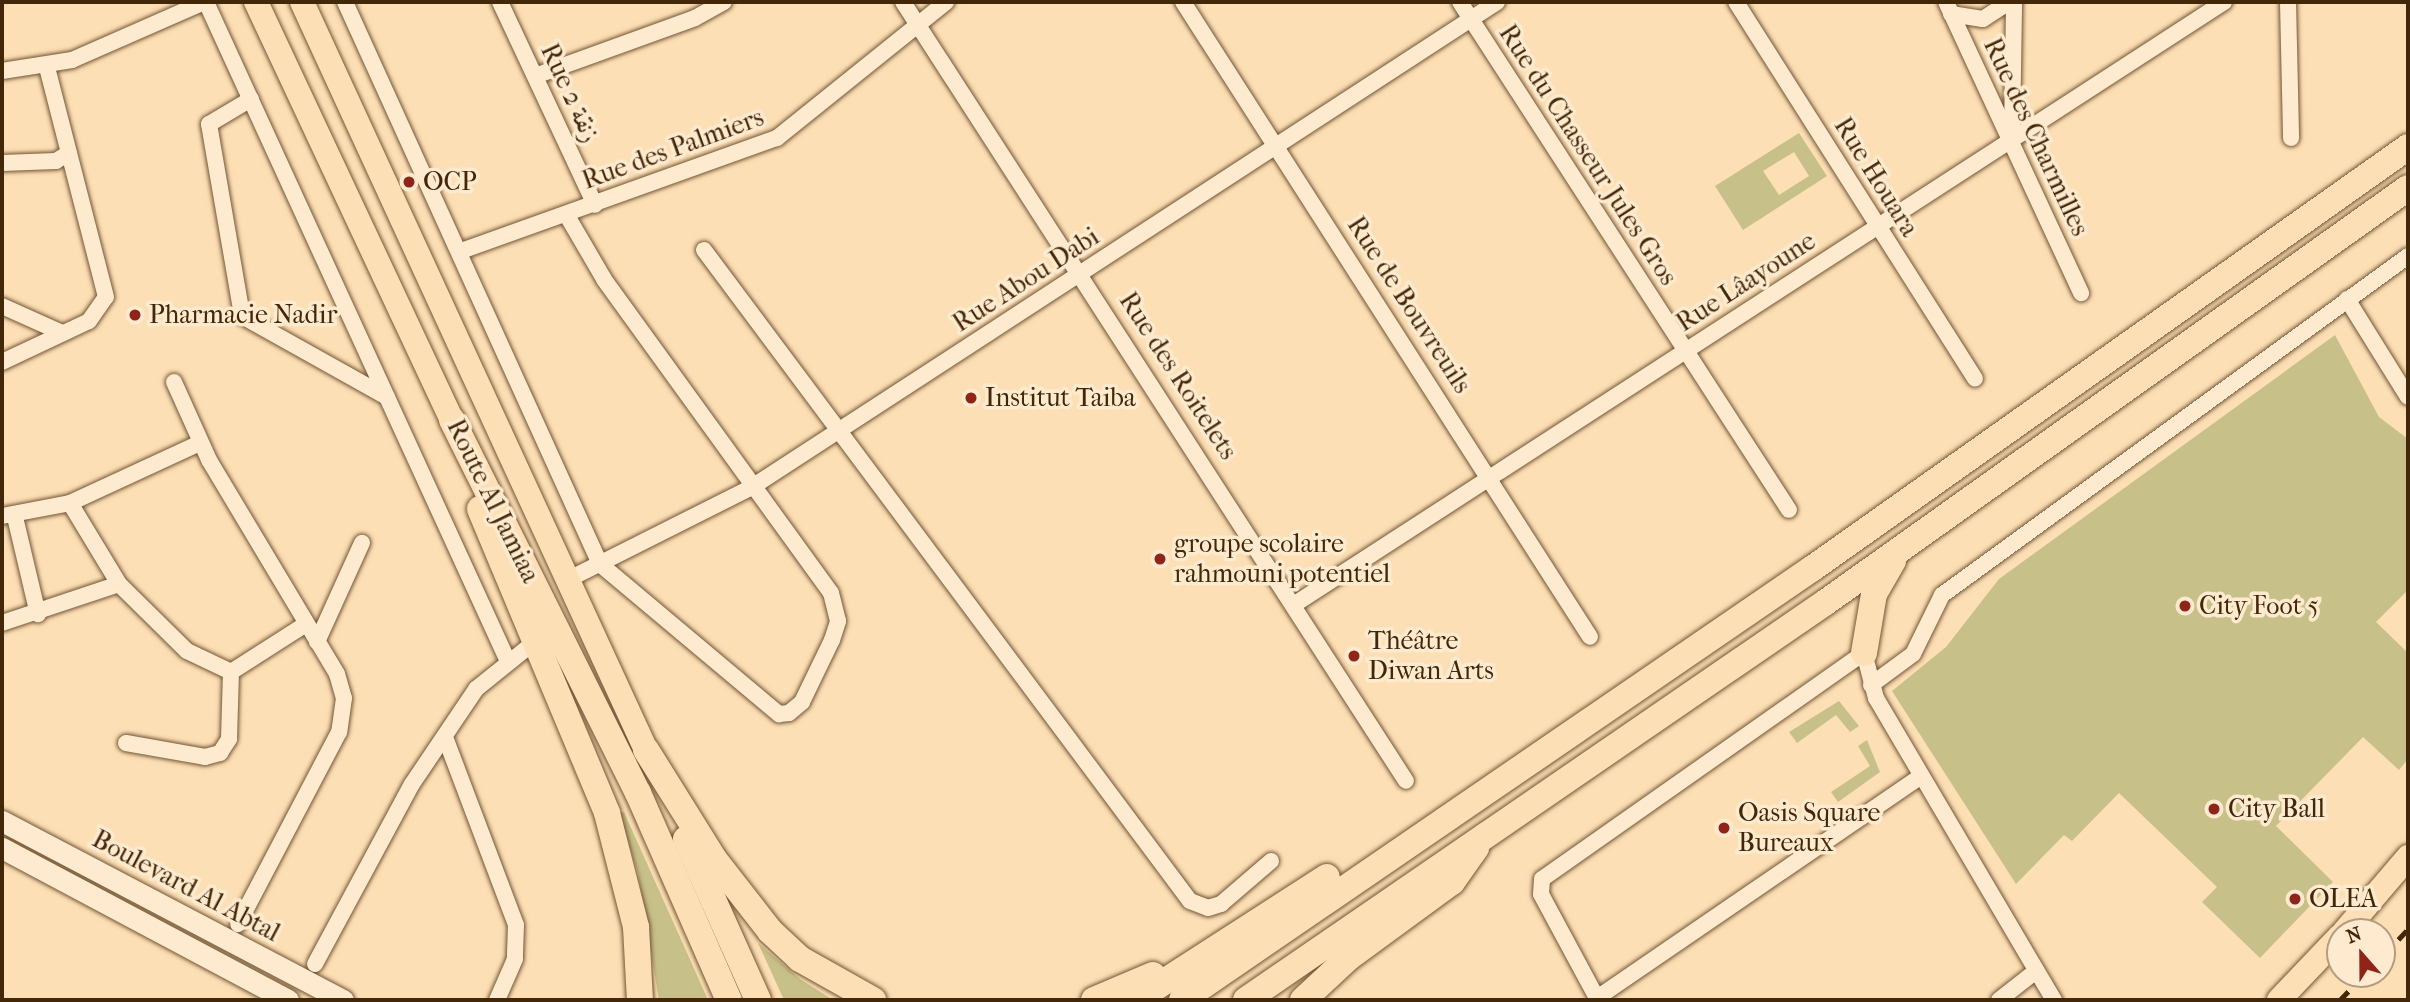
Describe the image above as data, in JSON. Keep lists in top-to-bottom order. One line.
{"streets":{"highway":["Route Al Jamiaa"],"main road":["Boulevard Al Abtal"],"street":["Rue 2 زنقة","Rue des Charmilles","Rue des Palmiers","Rue du Chasseur Jules Gros","Rue Houara","Rue Abou Dabi","Rue Lâayoune","Rue de Bouvreuils","Rue des Roitelets"]},"crossings":[["Rue 2 زنقة","Rue des Palmiers"],["Rue des Charmilles","Rue Lâayoune"],["Rue des Palmiers","Rue des Roitelets"],["Rue du Chasseur Jules Gros","Rue Abou Dabi"],["Rue du Chasseur Jules Gros","Rue Lâayoune"],["Rue Houara","Rue Lâayoune"],["Rue Abou Dabi","Rue de Bouvreuils"],["Rue Abou Dabi","Rue des Roitelets"],["Rue Abou Dabi","Route Al Jamiaa"],["Rue Lâayoune","Rue de Bouvreuils"],["Rue Lâayoune","Rue des Roitelets"]],"places":["OCP","Pharmacie Nadir","Institut Taiba","groupe scolaire rahmouni potentiel","City Foot 5","Théâtre Diwan Arts","City Ball","Oasis Square Bureaux","OLEA"],"north":"top"}
